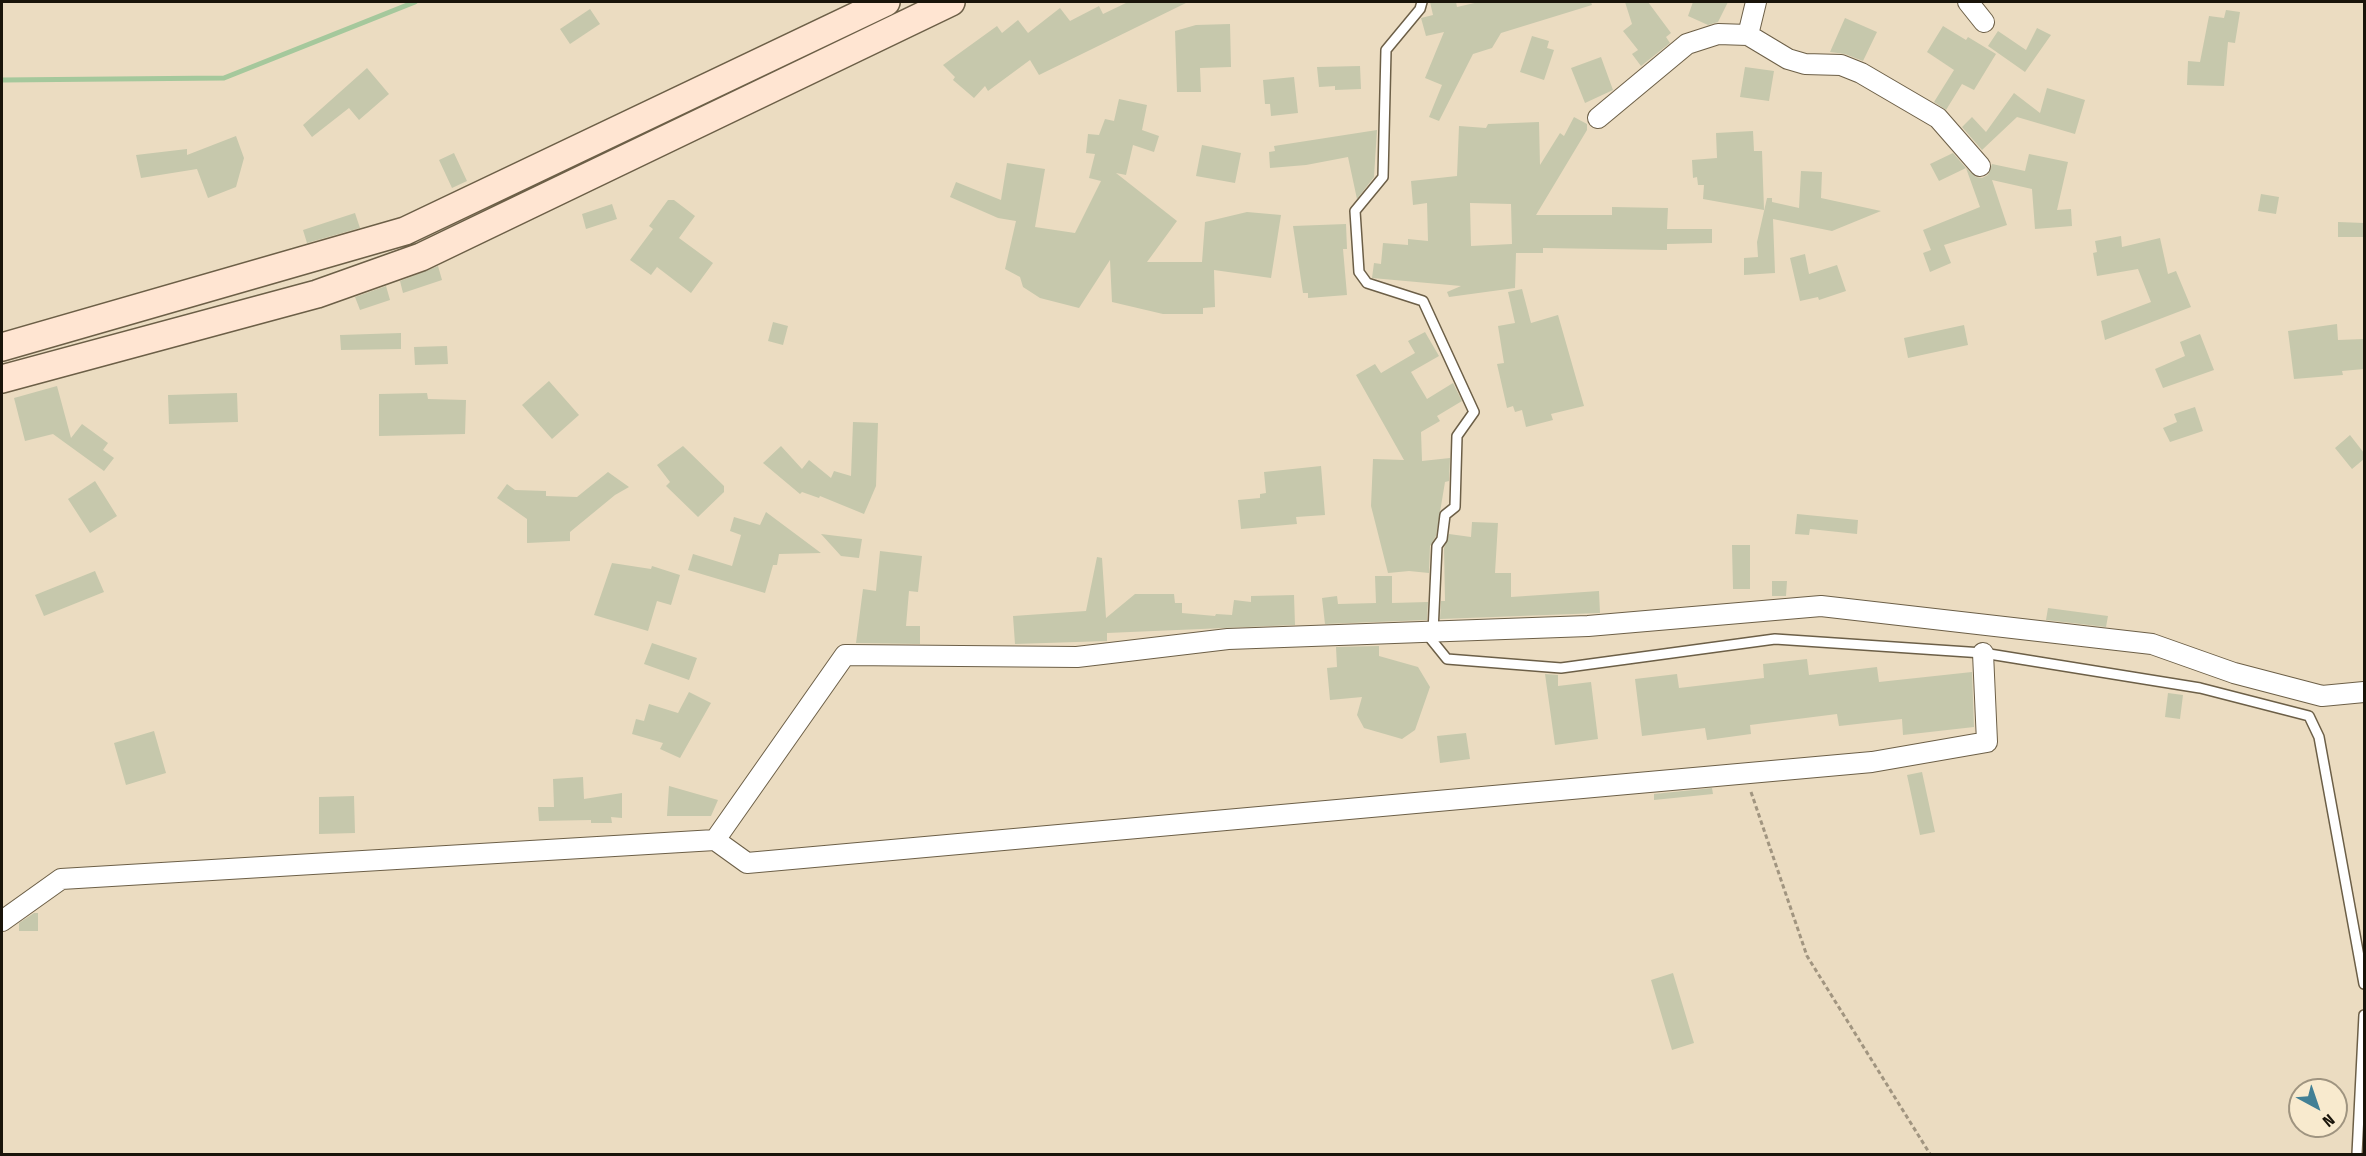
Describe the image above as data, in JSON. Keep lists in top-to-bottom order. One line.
{"north":"bottom right"}
